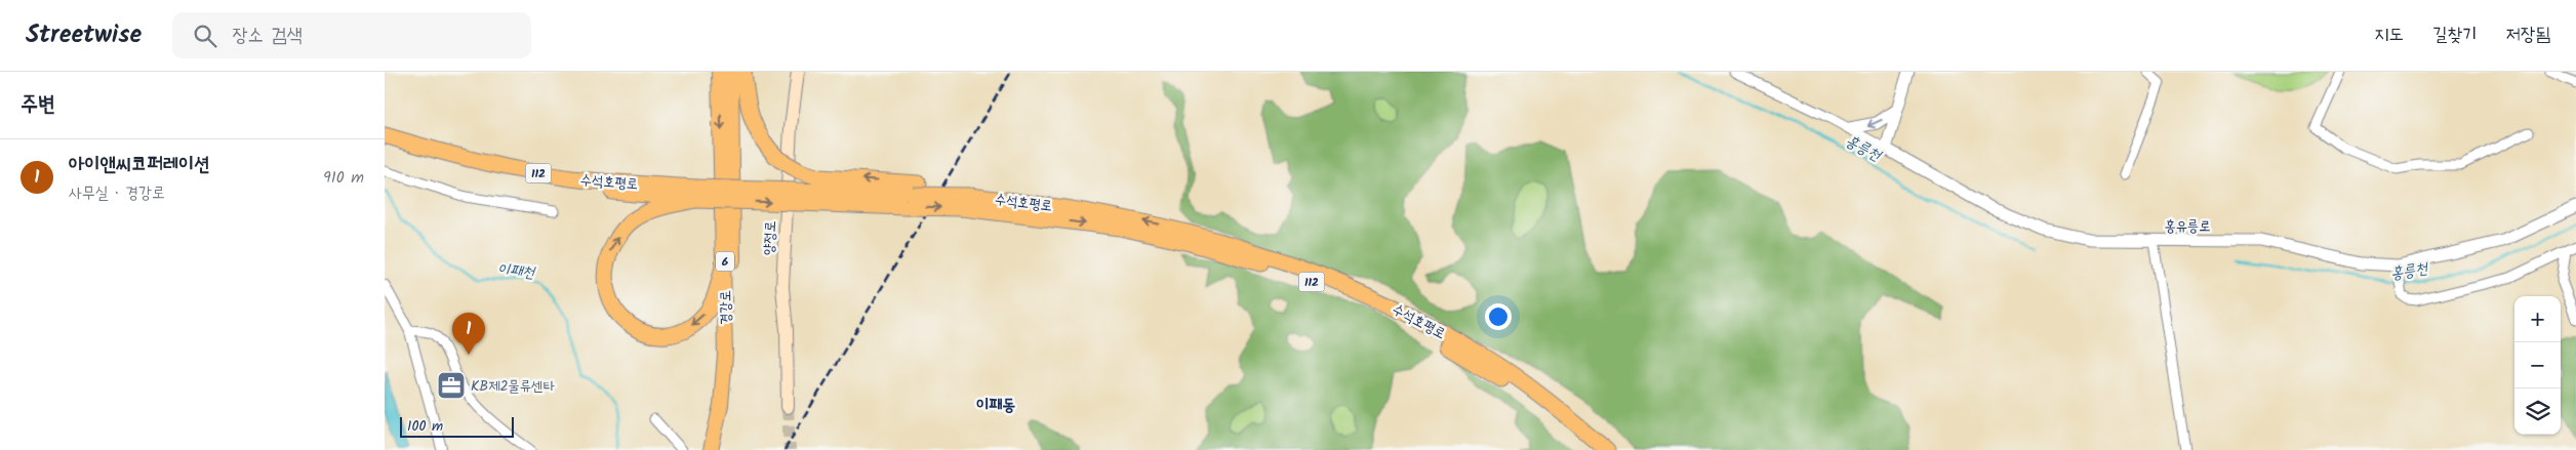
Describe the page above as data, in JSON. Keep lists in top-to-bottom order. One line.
{"streets":{"highway":["112","수석호평로"],"main road":["양정로","6","경강로"],"street":["홍유릉로"]},"districts":["이패동"],"water":["홍릉천","이패천"],"places":{"office":["KB제2물류센타"]},"scale_bar":"100 m","page":{"header":"Streetwise","search":"장소 검색","nav":["지도","길찾기","저장됨"],"heading":"주변","list":[{"mark":"1","name":"아이앤씨코퍼레이션","note":"사무실 · 경강로","value":"910 m"}],"map_buttons":["+","−"],"pins":"1","scale":"100 m"}}
